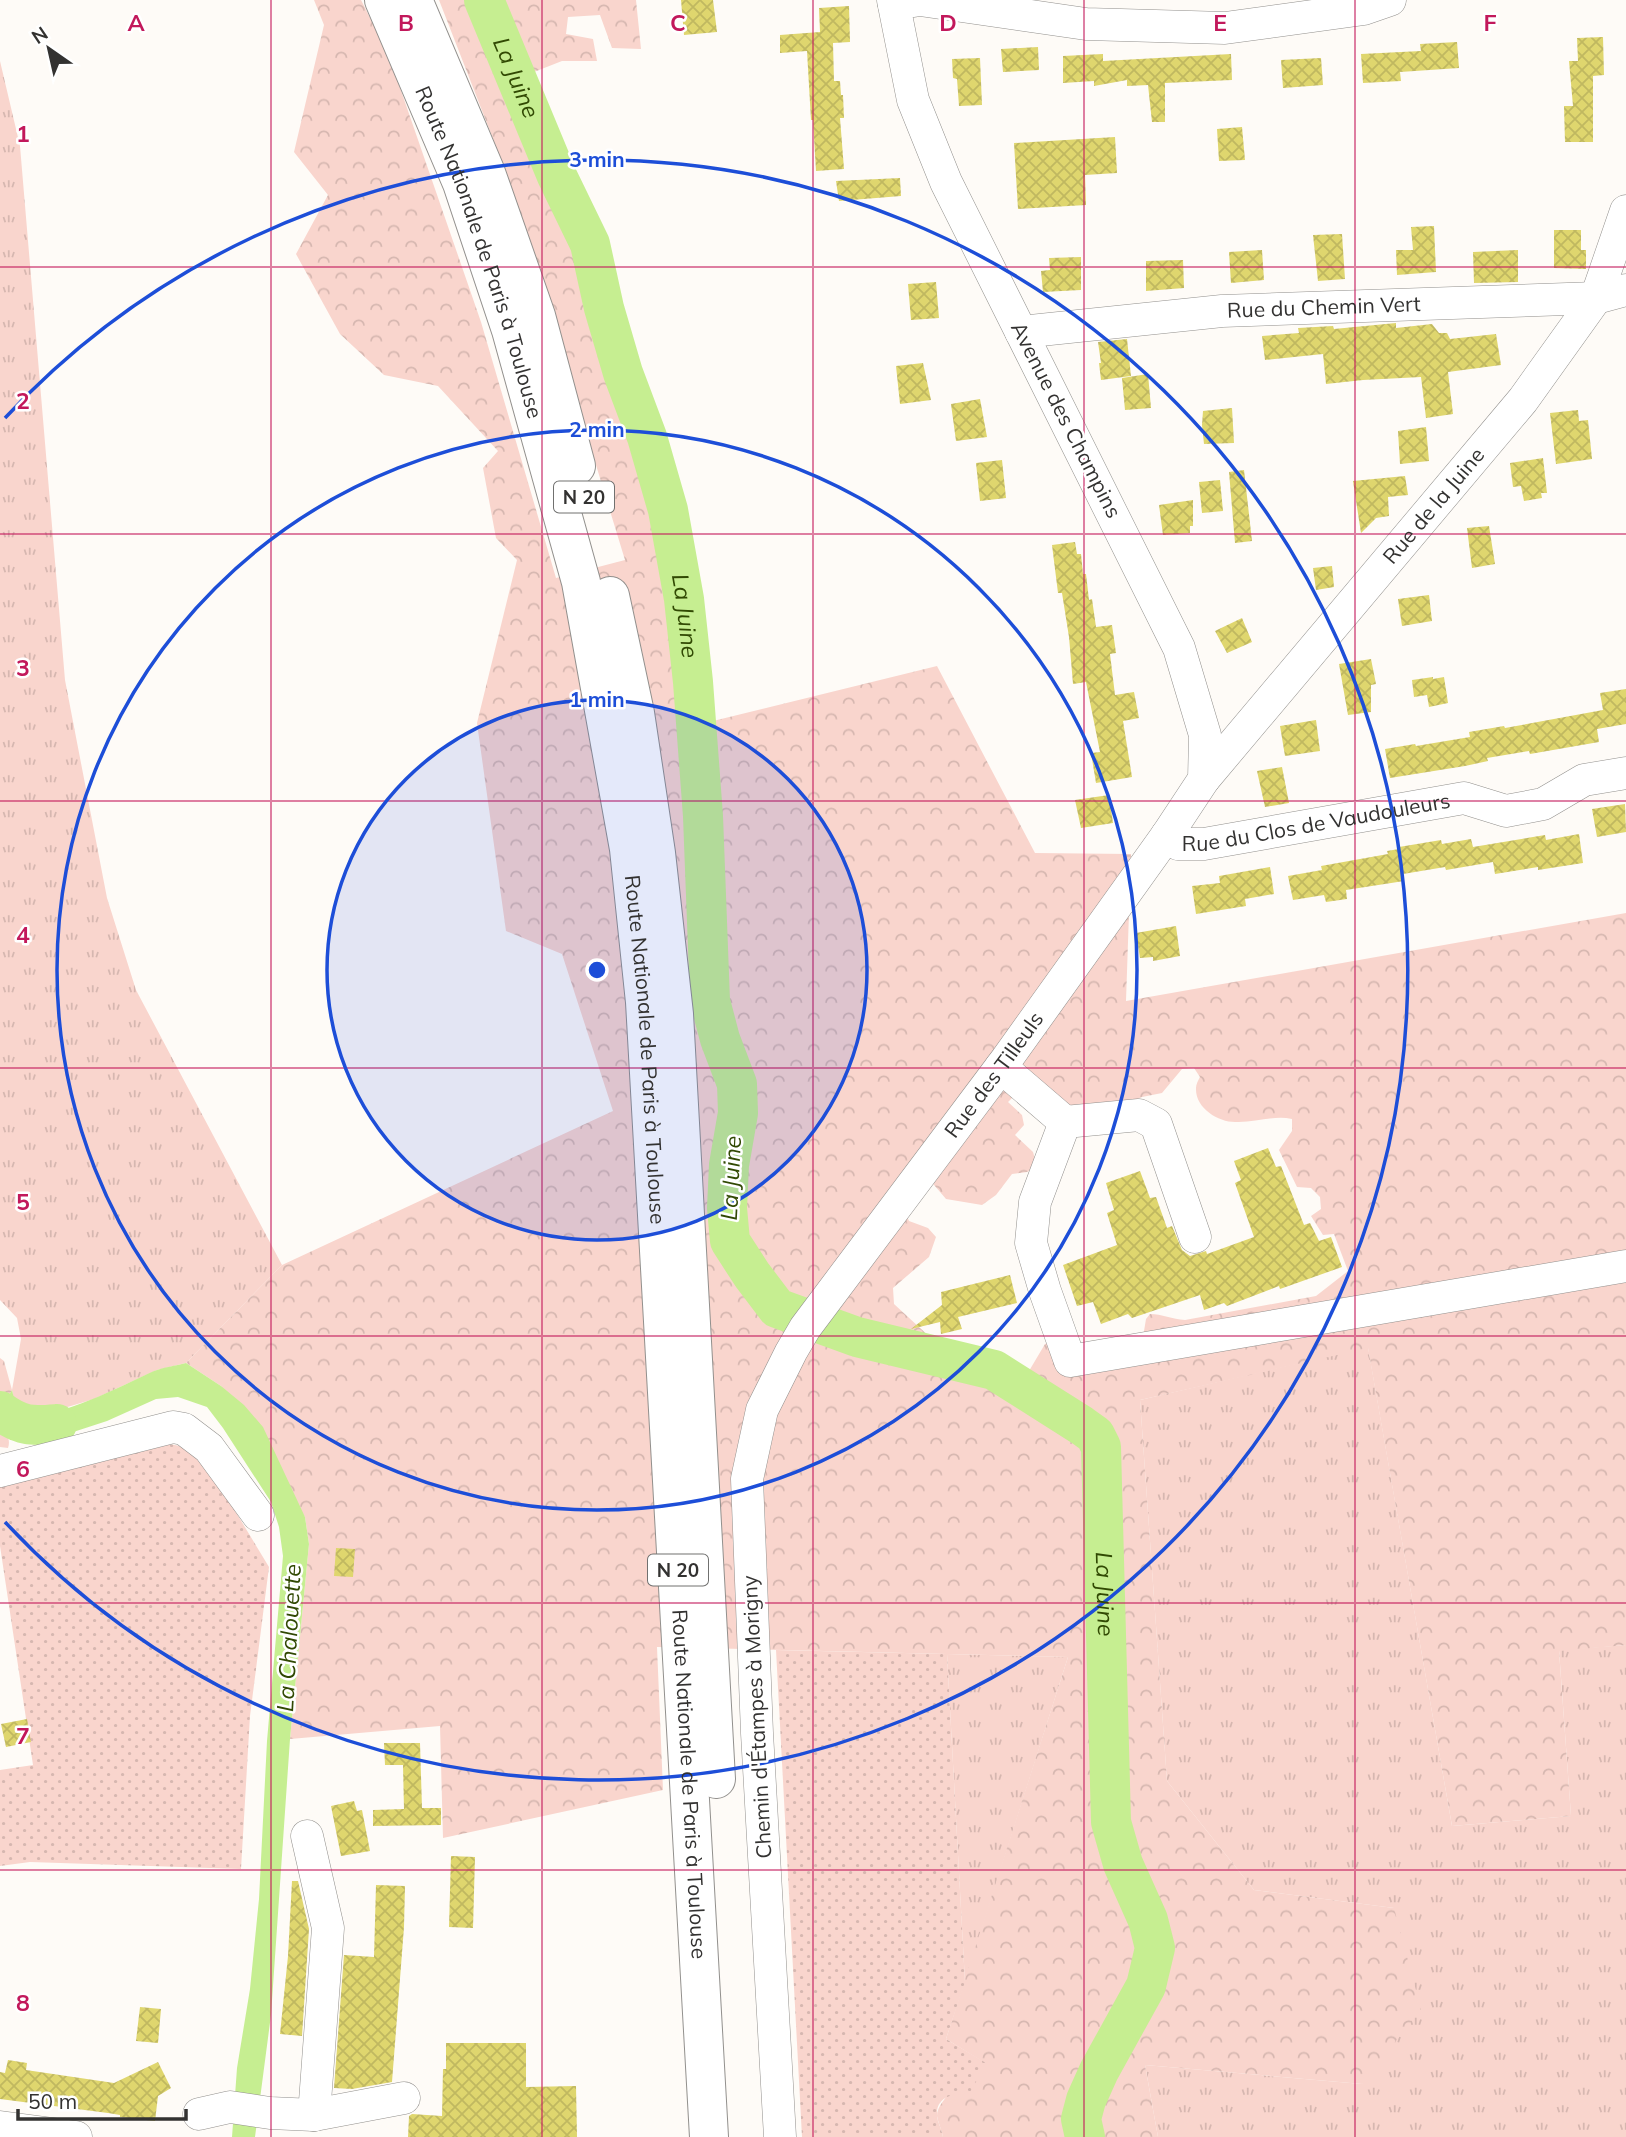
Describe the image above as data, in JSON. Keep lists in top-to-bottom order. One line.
{"streets":{"main road":["Route Nationale de Paris à Toulouse","N 20"],"street":["Rue du Chemin Vert","Avenue des Champins","Rue de la Juine","Rue du Clos de Vaudouleurs","Rue des Tilleuls","Chemin d'Étampes à Morigny"]},"crossings":[["Rue du Chemin Vert","Avenue des Champins"],["Rue du Chemin Vert","Rue de la Juine"],["Avenue des Champins","Rue de la Juine"],["Rue du Clos de Vaudouleurs","Rue des Tilleuls"],["Rue des Tilleuls","Chemin d'Étampes à Morigny"]],"water":["La Juine","La Chalouette"],"scale_bar":"50 m","north":"top left","grid":{"columns":["A","B","C","D","E","F"],"rows":["1","2","3","4","5","6","7","8"]},"rings":["3 min","2 min","1 min"]}
